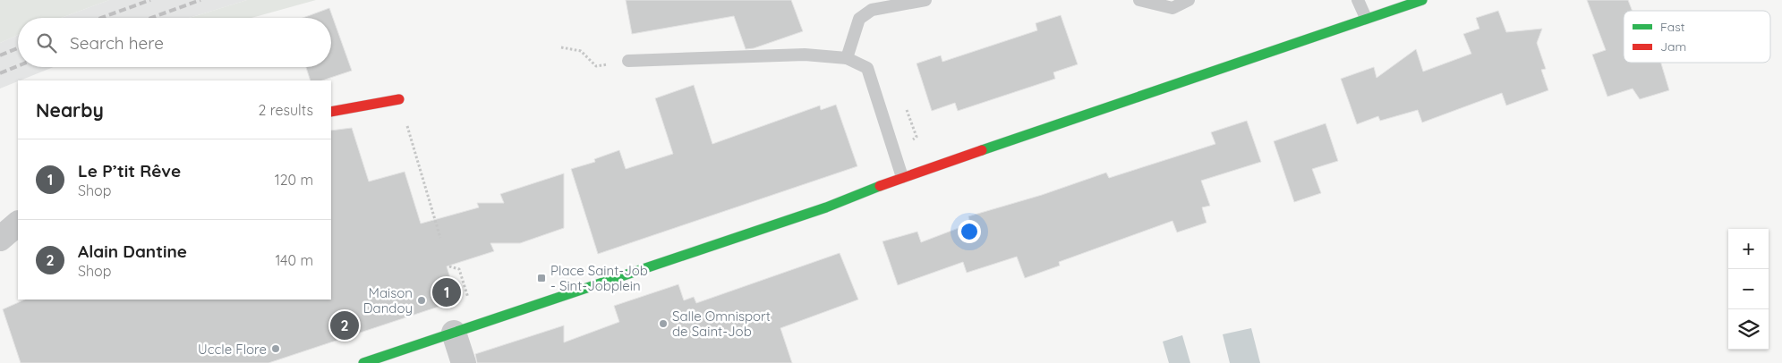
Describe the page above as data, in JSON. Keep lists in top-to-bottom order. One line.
{"places":{"transit":["Place Saint-Job - Sint-Jobplein"],"other":["Maison Dandoy","Salle Omnisport de Saint-Job","Uccle Flore"]},"legend":["Fast","Jam"],"page":{"search":"Search here","heading":["Nearby","2 results"],"list":[{"mark":"1","name":"Le P’tit Rêve","note":"Shop","value":"120 m"},{"mark":"2","name":"Alain Dantine","note":"Shop","value":"140 m"}],"map_buttons":["+","−"],"pins":["1","2"]}}
